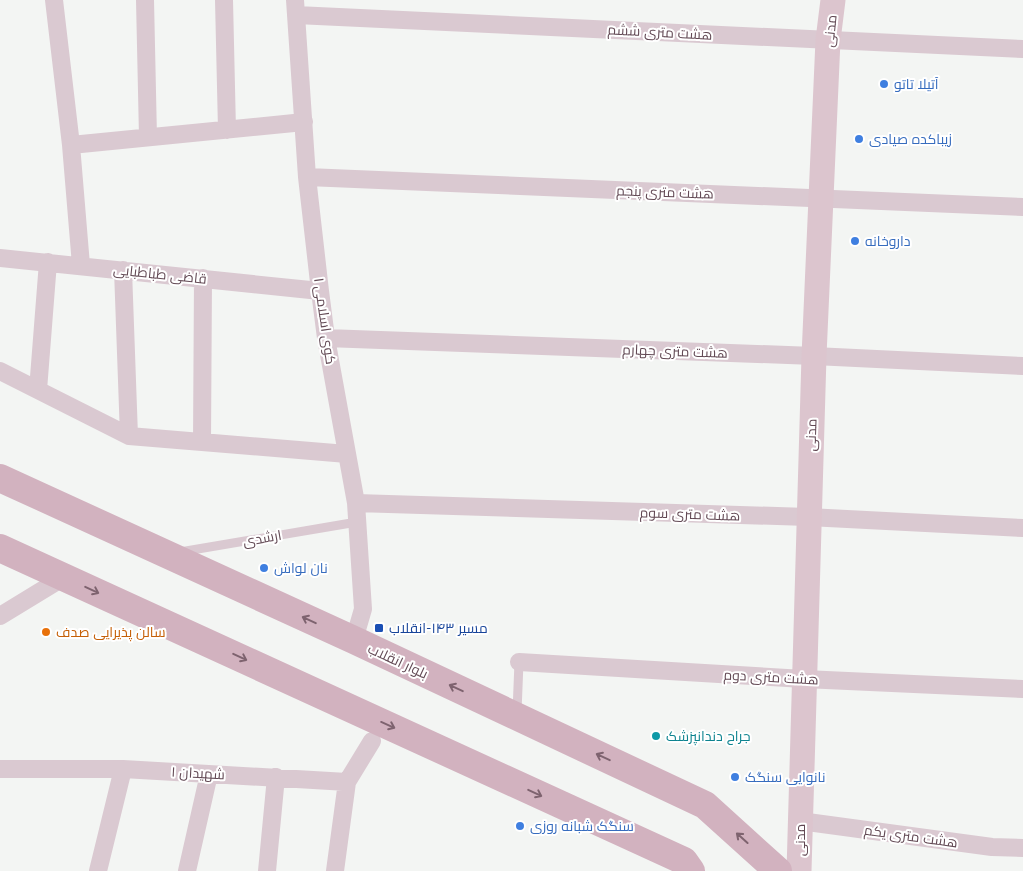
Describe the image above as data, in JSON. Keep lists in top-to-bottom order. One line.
{"streets":{"main road":["مدنی","بلوار انقلاب"],"street":["هشت متری ششم","هشت متری پنجم","قاضی طباطبایی","کوی اسلامی ۱","هشت متری چهارم","هشت متری سوم","هشت متری دوم","شهیدان ۱","هشت متری یکم"],"lane":["ارشدی"]},"crossings":[["مدنی","هشت متری ششم"],["مدنی","هشت متری پنجم"],["مدنی","هشت متری چهارم"],["مدنی","هشت متری سوم"],["مدنی","هشت متری دوم"],["مدنی","هشت متری یکم"],["هشت متری ششم","کوی اسلامی ۱"],["هشت متری پنجم","کوی اسلامی ۱"],["قاضی طباطبایی","کوی اسلامی ۱"],["کوی اسلامی ۱","هشت متری چهارم"],["کوی اسلامی ۱","هشت متری سوم"],["کوی اسلامی ۱","ارشدی"],["کوی اسلامی ۱","بلوار انقلاب"],["ارشدی","بلوار انقلاب"]],"places":{"other":["آتیلا تاتو","زیباکده صیادی","داروخانه","نان لواش","سالن پذیرایی صدف","جراح دندانپزشک","نانوایی سنگک","سنگک شبانه روزی"],"transit":["مسیر ۱۴۳-انقلاب"]}}
